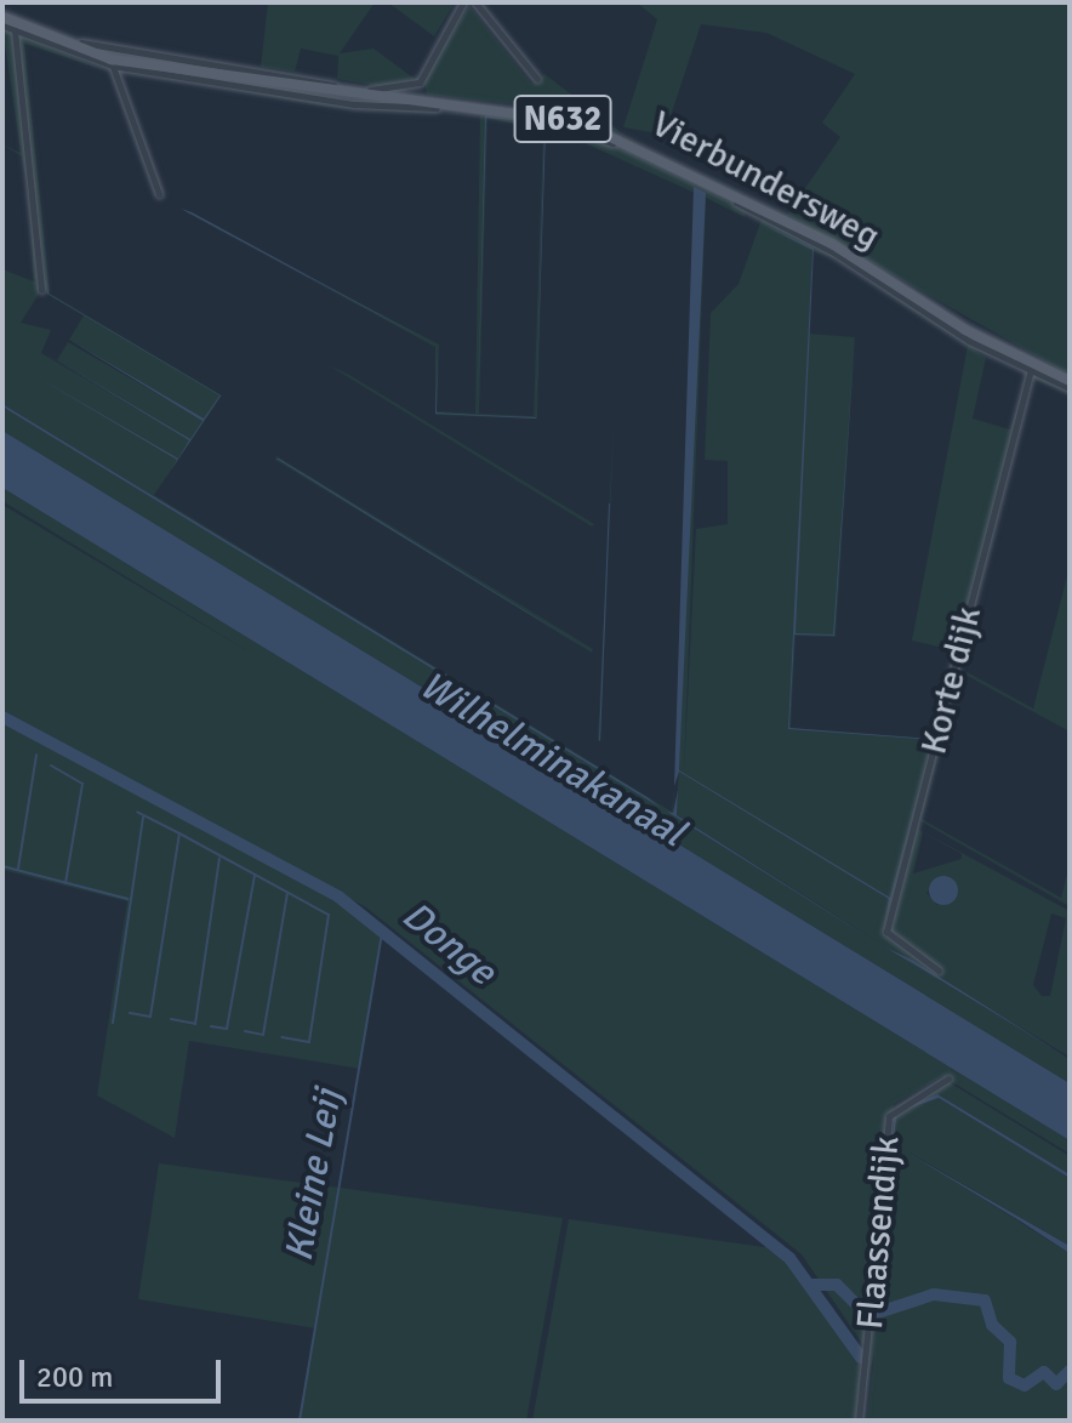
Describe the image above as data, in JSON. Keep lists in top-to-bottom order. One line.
{"streets":{"main road":["N632","Vierbundersweg"],"street":["Korte dijk","Flaassendijk"]},"crossings":[["Vierbundersweg","Korte dijk"]],"water":["Wilhelminakanaal","Donge","Kleine Leij"],"scale_bar":"200 m"}
